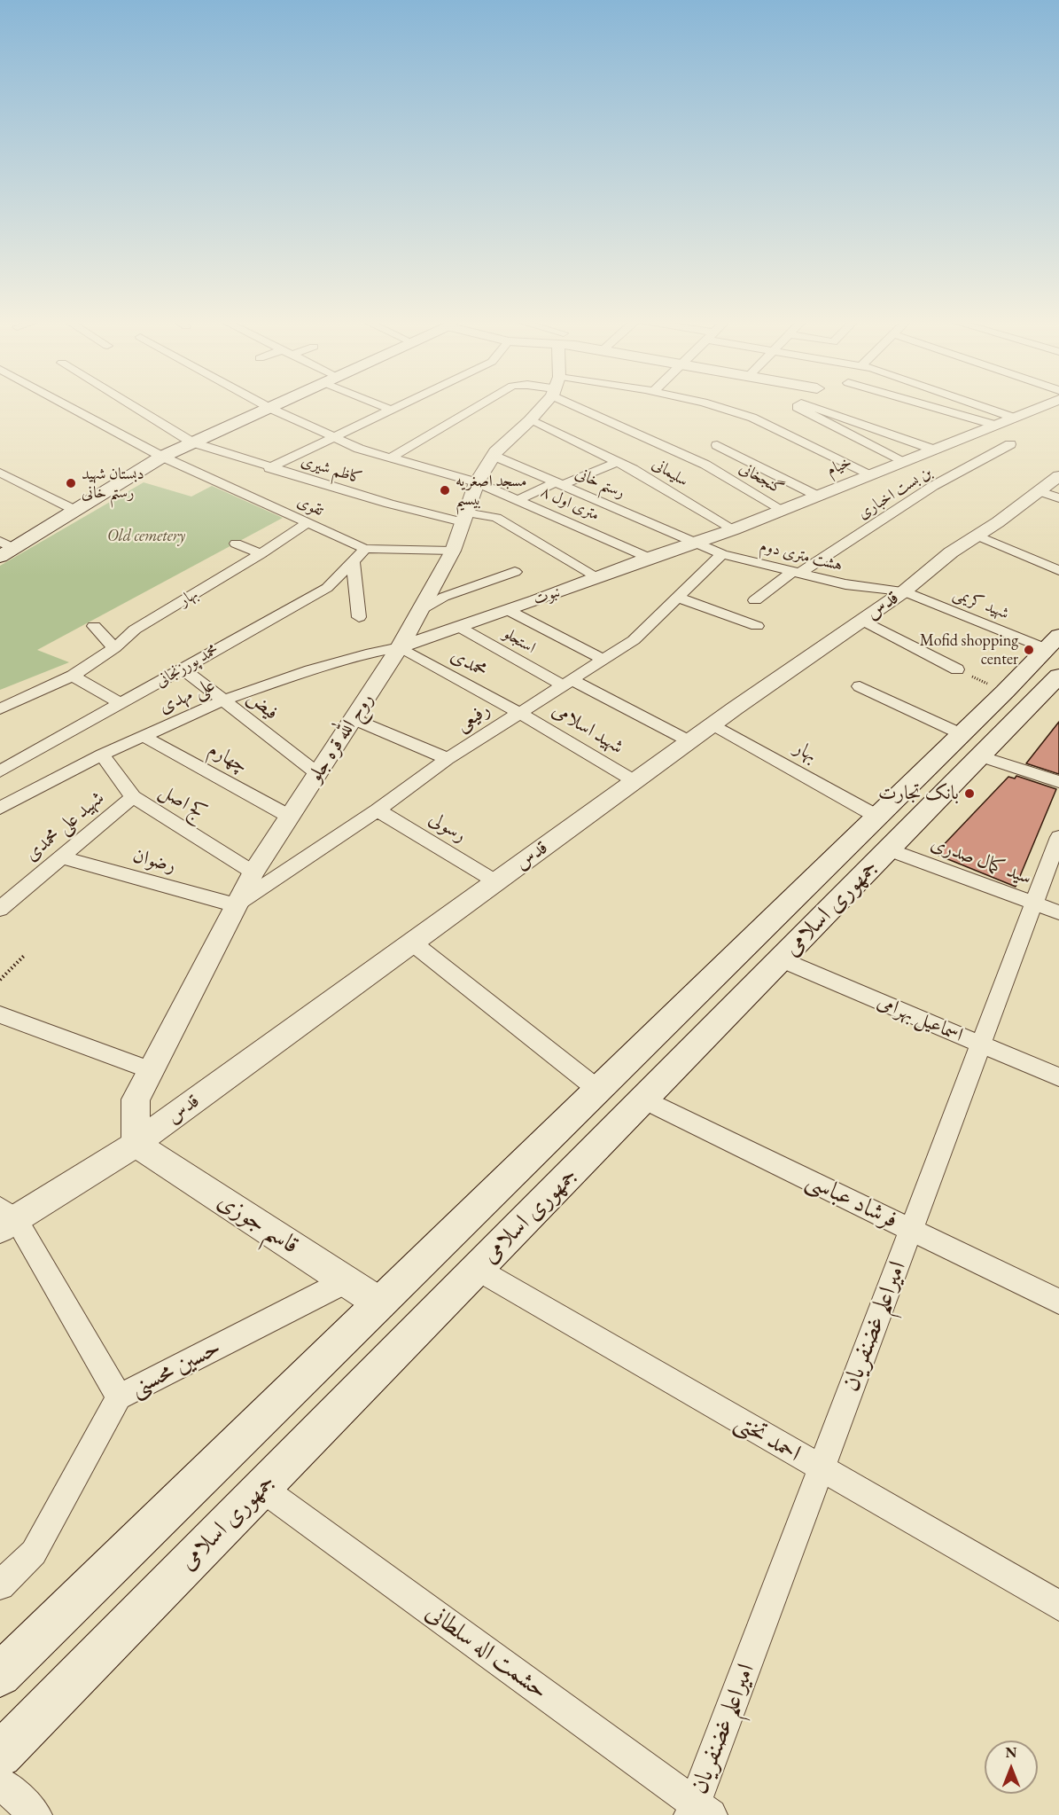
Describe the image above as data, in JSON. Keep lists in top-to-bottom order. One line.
{"streets":{"main road":["جمهوری اسلامی"],"street":["خیام","کاظم شیری","سلیمانی","گنجخانی","رستم خانی","بن بست اخباری","۸ متری اول","تقوی","هشت متری دوم","نبوت","بهار","شهید کریمی","قدس","استجلو","محمدی","محمد پورزنجانی","علی مهدی","فیض","رفیعی","شهید اسلامی","روح الله قره جلو","چهارم","کج اصل","شهید علی محمدی","رسولی","رضوان","سید کمال صدری","اسماعیل بهرامی","فرشاد عباسی","قاسم جوزی","امیراعلم غضنفریان","حسین محسنی","احمد تختی","حشمت اله سلطانی"]},"crossings":[["خیام","سلیمانی"],["خیام","گنجخانی"],["خیام","رستم خانی"],["خیام","هشت متری دوم"],["خیام","نبوت"],["کاظم شیری","نبوت"],["کاظم شیری","روح الله قره جلو"],["سلیمانی","روح الله قره جلو"],["رستم خانی","هشت متری دوم"],["رستم خانی","نبوت"],["رستم خانی","روح الله قره جلو"],["بن بست اخباری","هشت متری دوم"],["۸ متری اول","نبوت"],["۸ متری اول","روح الله قره جلو"],["تقوی","بهار"],["تقوی","محمد پورزنجانی"],["تقوی","روح الله قره جلو"],["هشت متری دوم","نبوت"],["هشت متری دوم","شهید کریمی"],["هشت متری دوم","قدس"],["هشت متری دوم","رفیعی"],["نبوت","استجلو"],["نبوت","محمدی"],["نبوت","علی مهدی"],["نبوت","روح الله قره جلو"],["بهار","قدس"],["بهار","جمهوری اسلامی"],["شهید کریمی","قدس"],["شهید کریمی","جمهوری اسلامی"],["قدس","استجلو"],["قدس","شهید اسلامی"],["قدس","روح الله قره جلو"],["قدس","رسولی"],["قدس","قاسم جوزی"],["استجلو","رفیعی"],["محمدی","علی مهدی"],["محمدی","رفیعی"],["محمدی","شهید اسلامی"],["محمدی","روح الله قره جلو"],["محمد پورزنجانی","فیض"],["علی مهدی","فیض"],["علی مهدی","روح الله قره جلو"],["علی مهدی","چهارم"],["علی مهدی","کج اصل"],["فیض","روح الله قره جلو"],["رفیعی","شهید اسلامی"],["رفیعی","روح الله قره جلو"],["رفیعی","رسولی"],["رفیعی","رضوان"],["روح الله قره جلو","چهارم"],["روح الله قره جلو","کج اصل"],["روح الله قره جلو","رضوان"],["روح الله قره جلو","قاسم جوزی"],["کج اصل","شهید علی محمدی"],["شهید علی محمدی","رضوان"],["سید کمال صدری","جمهوری اسلامی"],["سید کمال صدری","امیراعلم غضنفریان"],["جمهوری اسلامی","اسماعیل بهرامی"],["جمهوری اسلامی","فرشاد عباسی"],["جمهوری اسلامی","قاسم جوزی"],["جمهوری اسلامی","احمد تختی"],["جمهوری اسلامی","حشمت اله سلطانی"],["اسماعیل بهرامی","امیراعلم غضنفریان"],["فرشاد عباسی","امیراعلم غضنفریان"],["قاسم جوزی","حسین محسنی"],["امیراعلم غضنفریان","احمد تختی"],["امیراعلم غضنفریان","حشمت اله سلطانی"]],"parks":["Old cemetery"],"places":["دبستان شهید رستم خانی","مسجد اصغریه بیسیم","Mofid shopping center","بانک تجارت"],"north":"top"}
